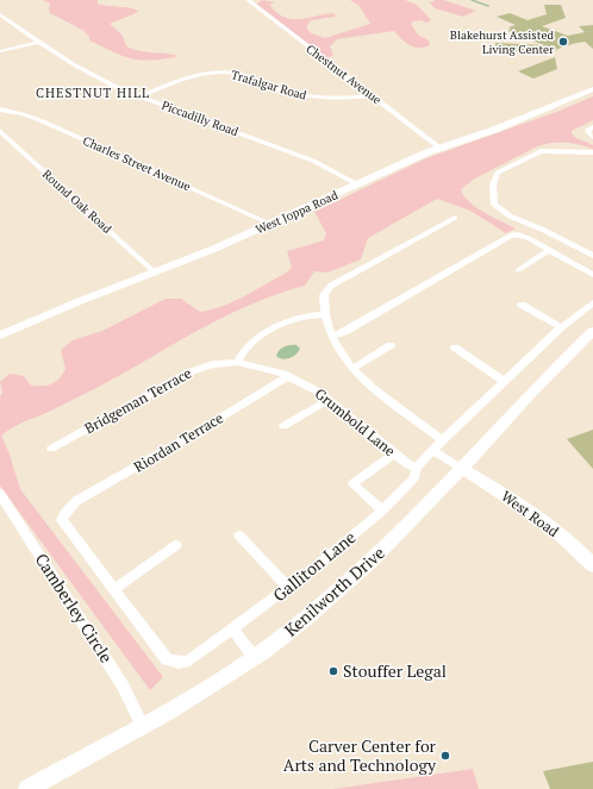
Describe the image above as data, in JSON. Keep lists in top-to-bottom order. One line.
{"streets":{"street":["Chestnut Avenue","Trafalgar Road","Piccadilly Road","Charles Street Avenue","Round Oak Road","West Joppa Road","Bridgeman Terrace","Grumbold Lane","Riordan Terrace","West Road","Galliton Lane","Kenilworth Drive","Camberley Circle"]},"crossings":[["Chestnut Avenue","Trafalgar Road"],["Chestnut Avenue","West Joppa Road"],["Trafalgar Road","Piccadilly Road"],["Piccadilly Road","West Joppa Road"],["Charles Street Avenue","West Joppa Road"],["Round Oak Road","West Joppa Road"],["Bridgeman Terrace","Grumbold Lane"],["Grumbold Lane","Riordan Terrace"],["Grumbold Lane","Galliton Lane"],["Riordan Terrace","Galliton Lane"],["West Road","Kenilworth Drive"],["Kenilworth Drive","Camberley Circle"]],"districts":["CHESTNUT HILL"],"places":["Blakehurst Assisted Living Center","Stouffer Legal","Carver Center for Arts and Technology"]}
